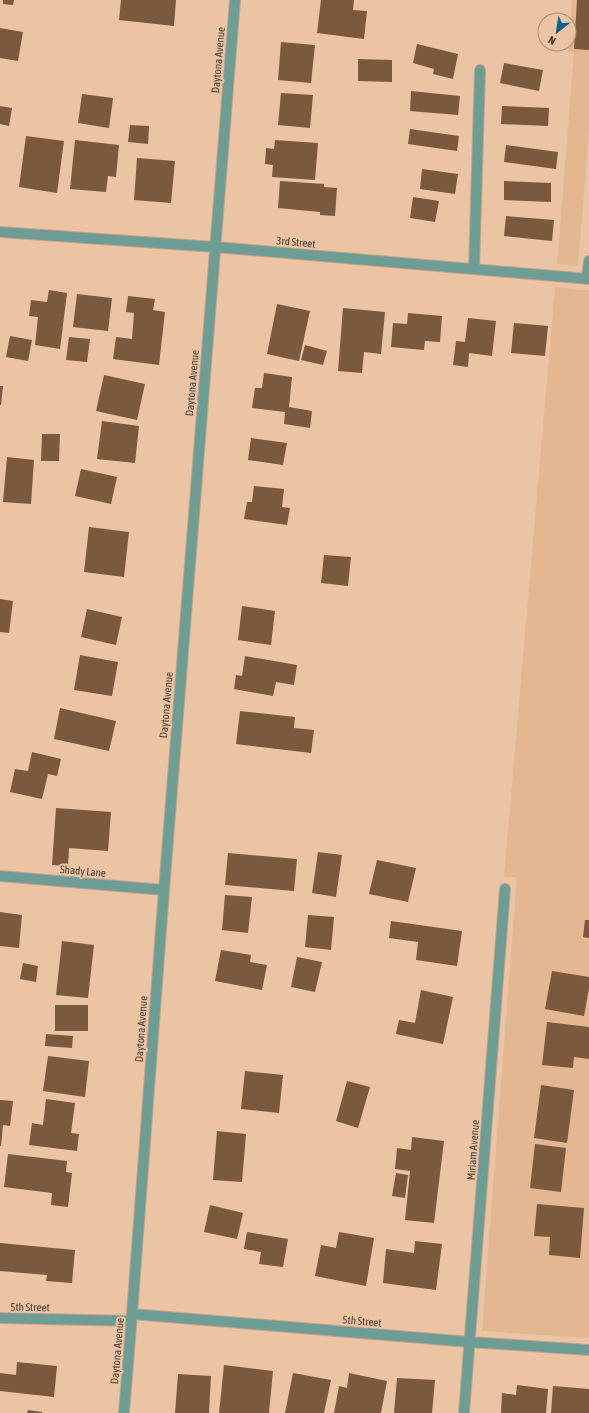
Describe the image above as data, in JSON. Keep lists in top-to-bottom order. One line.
{"streets":{"street":["Daytona Avenue","3rd Street","Shady Lane","Miriam Avenue","5th Street"]},"crossings":[["Daytona Avenue","3rd Street"],["Daytona Avenue","Shady Lane"],["Daytona Avenue","5th Street"],["Miriam Avenue","5th Street"]],"north":"bottom left"}
